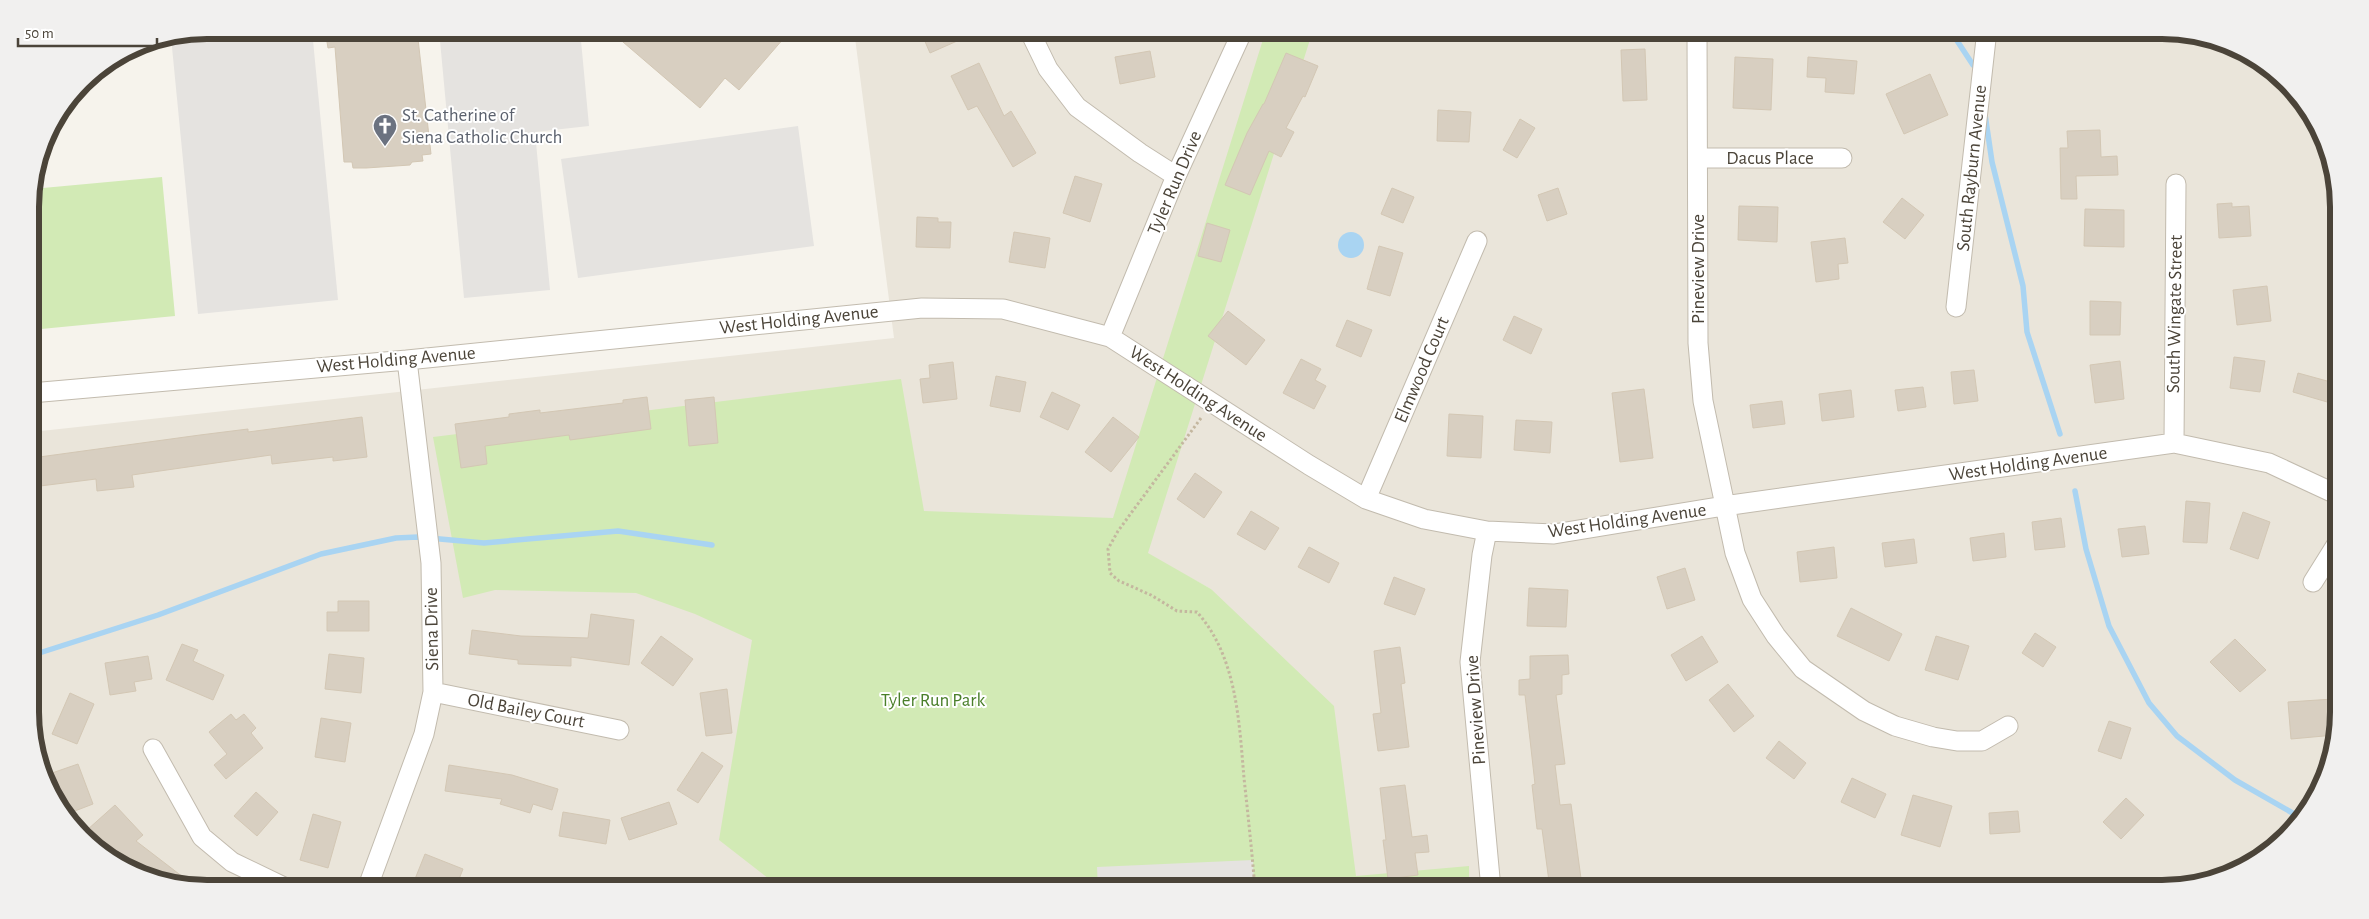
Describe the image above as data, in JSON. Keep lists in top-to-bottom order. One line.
{"streets":{"street":["Dacus Place","South Rayburn Avenue","Tyler Run Drive","Pineview Drive","South Wingate Street","West Holding Avenue","Elmwood Court","Siena Drive","Old Bailey Court"]},"crossings":[["Dacus Place","Pineview Drive"],["Tyler Run Drive","West Holding Avenue"],["Pineview Drive","West Holding Avenue"],["South Wingate Street","West Holding Avenue"],["West Holding Avenue","Elmwood Court"],["West Holding Avenue","Siena Drive"],["Siena Drive","Old Bailey Court"]],"parks":["Tyler Run Park"],"places":{"church":["St. Catherine of Siena Catholic Church"]},"scale_bar":"50 m"}
